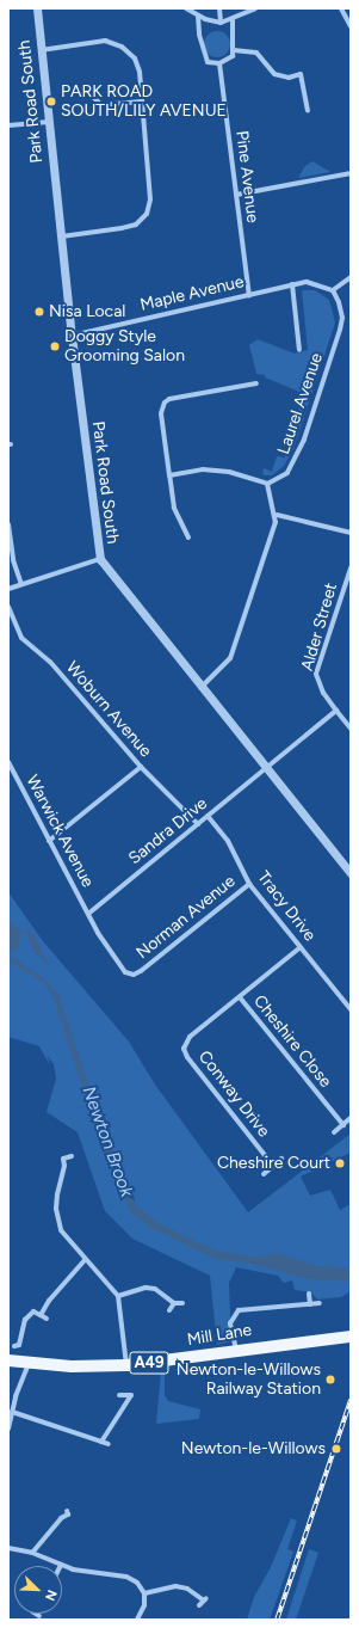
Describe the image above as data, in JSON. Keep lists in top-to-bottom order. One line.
{"streets":{"main road":["Mill Lane","A49"],"street":["Park Road South","Pine Avenue","Maple Avenue","Laurel Avenue","Alder Street","Woburn Avenue","Warwick Avenue","Sandra Drive","Tracy Drive","Norman Avenue","Cheshire Close","Conway Drive"]},"crossings":[["Park Road South","Maple Avenue"],["Park Road South","Sandra Drive"],["Pine Avenue","Maple Avenue"],["Maple Avenue","Laurel Avenue"],["Woburn Avenue","Sandra Drive"],["Warwick Avenue","Sandra Drive"],["Warwick Avenue","Norman Avenue"],["Sandra Drive","Tracy Drive"],["Sandra Drive","Norman Avenue"],["Tracy Drive","Norman Avenue"],["Tracy Drive","Conway Drive"],["Cheshire Close","Conway Drive"]],"water":["Newton Brook"],"places":["PARK ROAD SOUTH/LILY AVENUE","Nisa Local","Doggy Style Grooming Salon","Cheshire Court","Newton-le-Willows Railway Station","Newton-le-Willows"],"north":"bottom right"}
